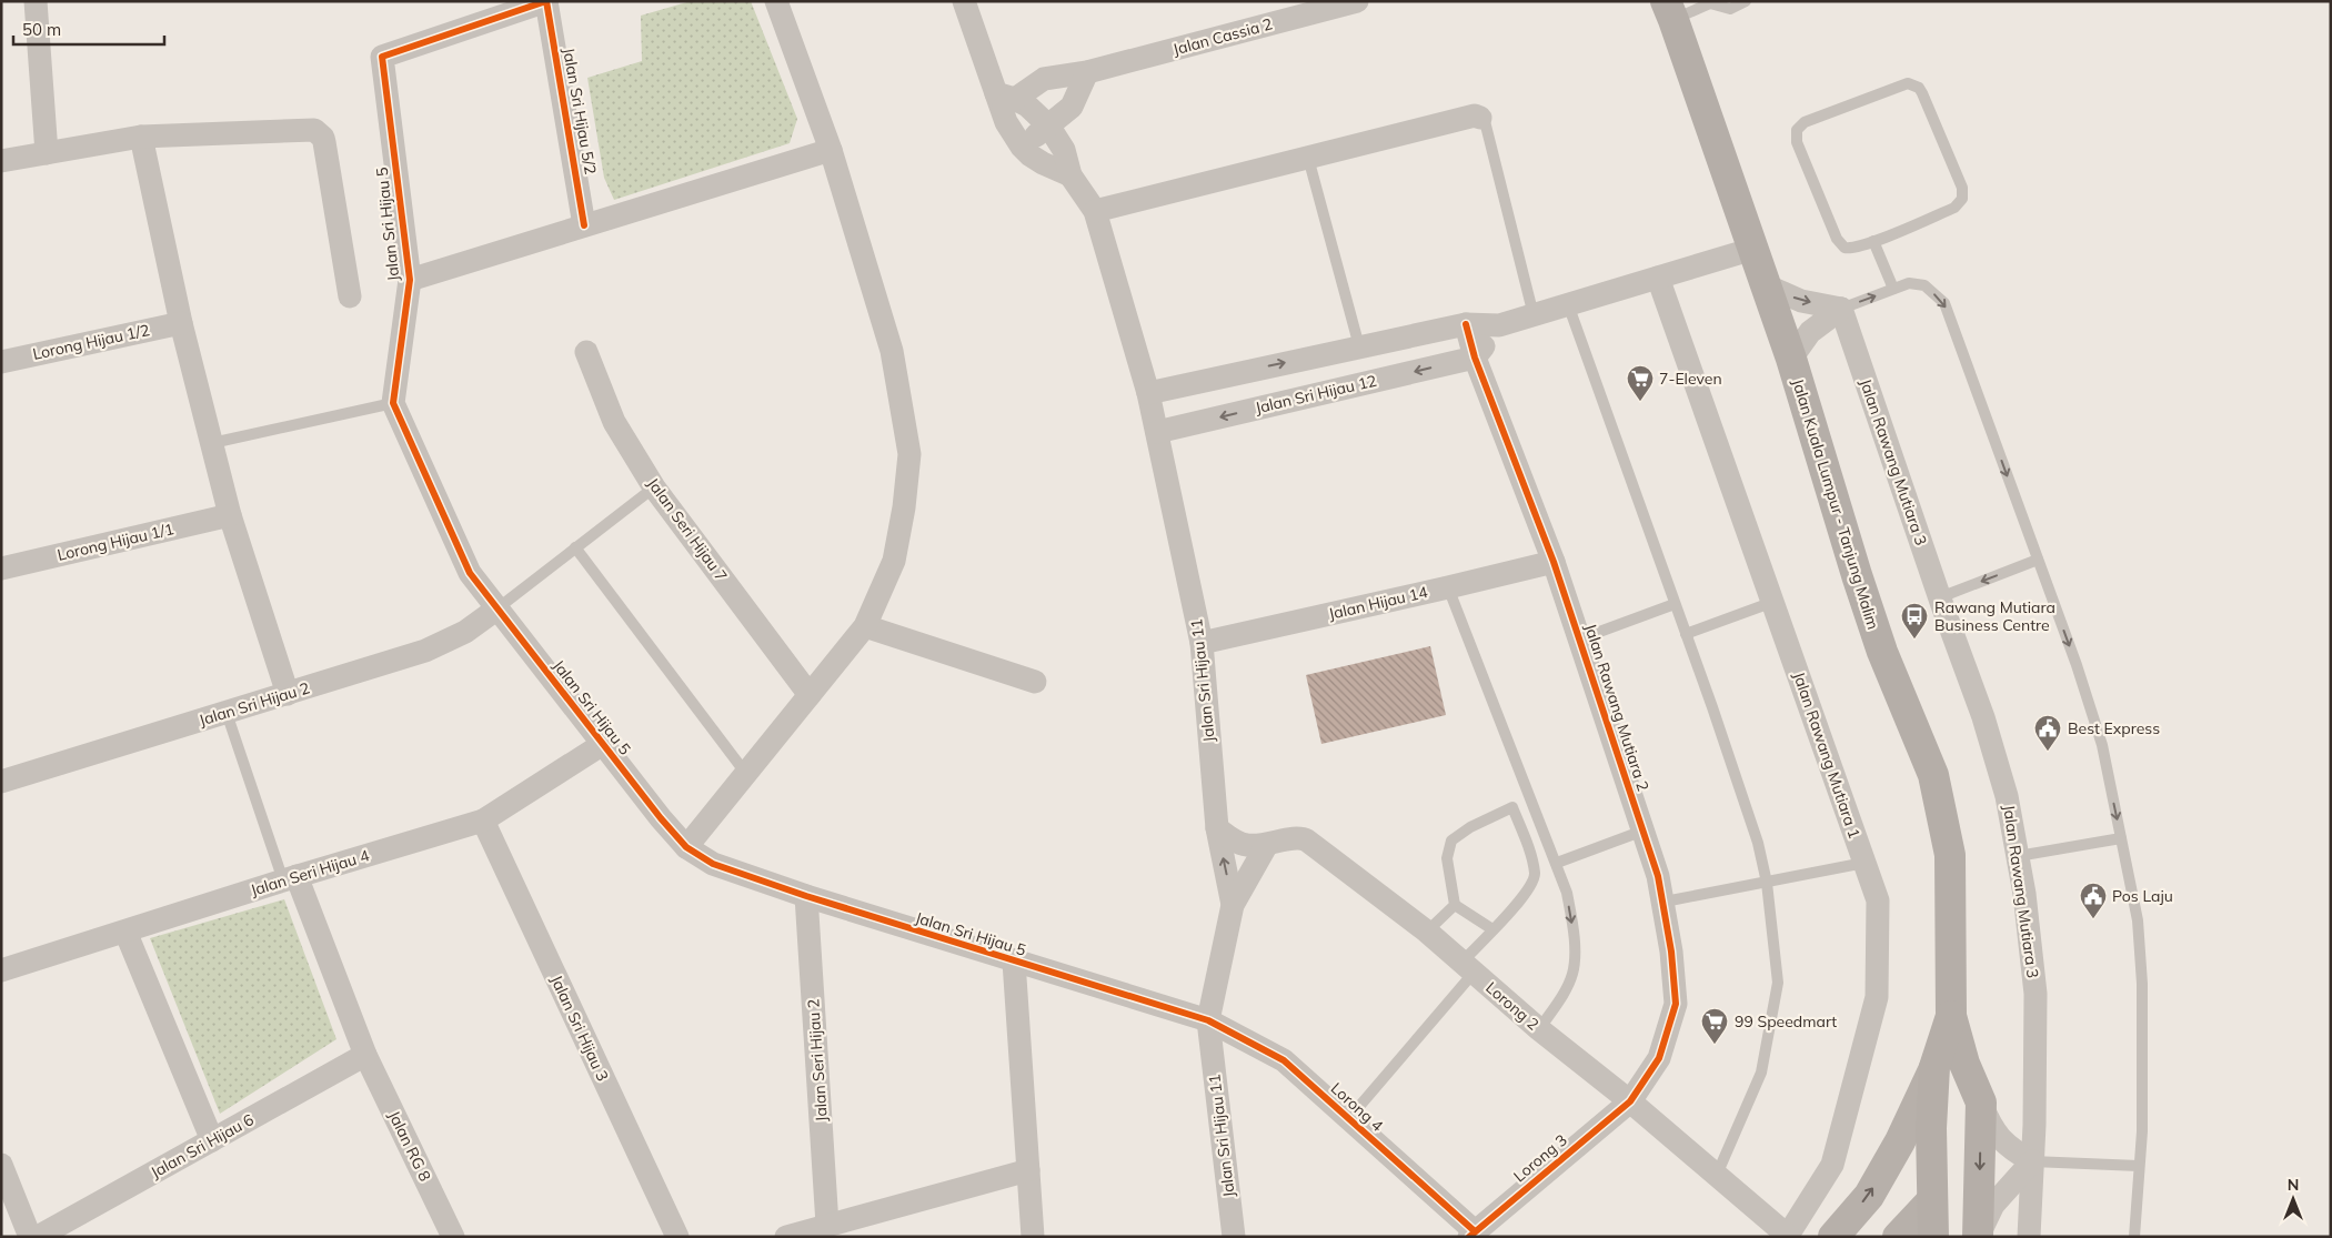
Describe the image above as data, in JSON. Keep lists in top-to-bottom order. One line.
{"streets":{"main road":["Jalan Kuala Lumpur - Tanjung Malim"],"street":["Jalan Cassia 2","Jalan Sri Hijau 5/2","Jalan Sri Hijau 5","Lorong Hijau 1/2","Jalan Sri Hijau 12","Jalan Rawang Mutiara 3","Jalan Seri Hijau 7","Lorong Hijau 1/1","Jalan Hijau 14","Jalan Sri Hijau 11","Jalan Sri Hijau 2","Jalan Rawang Mutiara 2","Jalan Rawang Mutiara 1","Jalan Seri Hijau 4","Lorong 2","Jalan Sri Hijau 3","Jalan Seri Hijau 2","Lorong 4","Jalan Sri Hijau 6","Jalan RG 8","Lorong 3"]},"crossings":[["Jalan Sri Hijau 5/2","Jalan Sri Hijau 5"],["Jalan Sri Hijau 5","Jalan Sri Hijau 11"],["Jalan Sri Hijau 5","Jalan Sri Hijau 2"],["Jalan Sri Hijau 5","Jalan Seri Hijau 4"],["Jalan Sri Hijau 5","Jalan Seri Hijau 2"],["Jalan Sri Hijau 5","Lorong 4"],["Jalan Sri Hijau 12","Jalan Sri Hijau 11"],["Jalan Sri Hijau 12","Jalan Rawang Mutiara 2"],["Jalan Hijau 14","Jalan Sri Hijau 11"],["Jalan Hijau 14","Jalan Rawang Mutiara 2"],["Jalan Sri Hijau 11","Lorong 2"],["Jalan Sri Hijau 11","Lorong 4"],["Jalan Rawang Mutiara 2","Lorong 2"],["Jalan Rawang Mutiara 2","Lorong 3"],["Jalan Rawang Mutiara 1","Lorong 2"],["Jalan Seri Hijau 4","Jalan Sri Hijau 3"],["Jalan Seri Hijau 4","Jalan RG 8"],["Lorong 2","Lorong 3"],["Lorong 4","Lorong 3"],["Jalan Sri Hijau 6","Jalan RG 8"]],"places":{"supermarket":["7-Eleven","99 Speedmart"],"bus stop":["Rawang Mutiara Business Centre"],"public building":["Best Express","Pos Laju"]},"scale_bar":"50 m","north":"top"}
